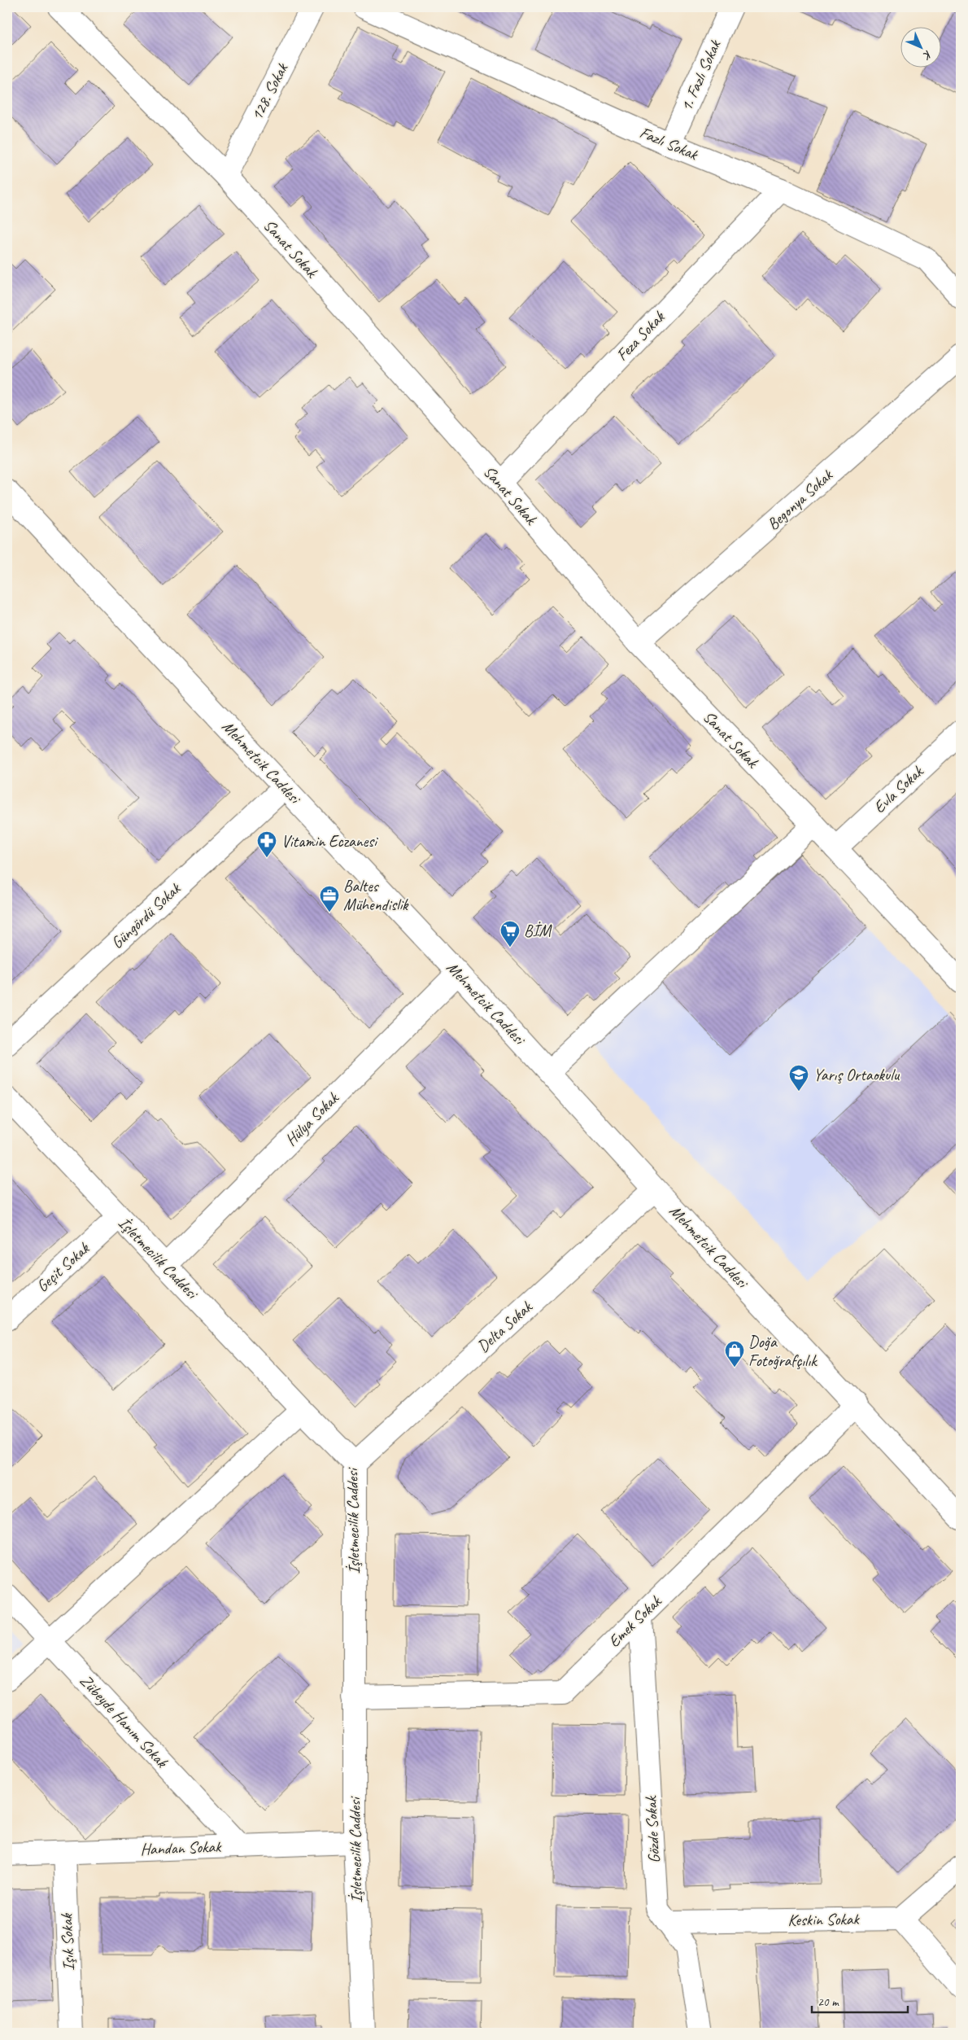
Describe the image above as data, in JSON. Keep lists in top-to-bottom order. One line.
{"streets":{"street":["1. Fazlı Sokak","128. Sokak","Fazlı Sokak","Sanat Sokak","Feza Sokak","Begonya Sokak","Mehmetcik Caddesi","Evla Sokak","Güngördü Sokak","Hülya Sokak","İşletmecilik Caddesi","Geçit Sokak","Delta Sokak","Emek Sokak","Zübeyde Hanım Sokak","Gözde Sokak","Handan Sokak","Keskin Sokak","Işık Sokak"]},"crossings":[["1. Fazlı Sokak","Fazlı Sokak"],["128. Sokak","Sanat Sokak"],["Fazlı Sokak","Feza Sokak"],["Sanat Sokak","Feza Sokak"],["Sanat Sokak","Begonya Sokak"],["Sanat Sokak","Evla Sokak"],["Mehmetcik Caddesi","Güngördü Sokak"],["Mehmetcik Caddesi","Hülya Sokak"],["Mehmetcik Caddesi","Delta Sokak"],["Mehmetcik Caddesi","Emek Sokak"],["Hülya Sokak","İşletmecilik Caddesi"],["İşletmecilik Caddesi","Geçit Sokak"],["İşletmecilik Caddesi","Delta Sokak"],["İşletmecilik Caddesi","Emek Sokak"],["İşletmecilik Caddesi","Handan Sokak"],["Emek Sokak","Gözde Sokak"],["Zübeyde Hanım Sokak","Handan Sokak"],["Gözde Sokak","Keskin Sokak"],["Handan Sokak","Işık Sokak"]],"places":{"pharmacy":["Vitamin Eczanesi"],"office":["Baltes Mühendislik"],"supermarket":["BİM"],"school or university":["Yarış Ortaokulu"],"shop":["Doğa Fotoğrafçılık"]},"scale_bar":"20 m","north":"bottom right"}
